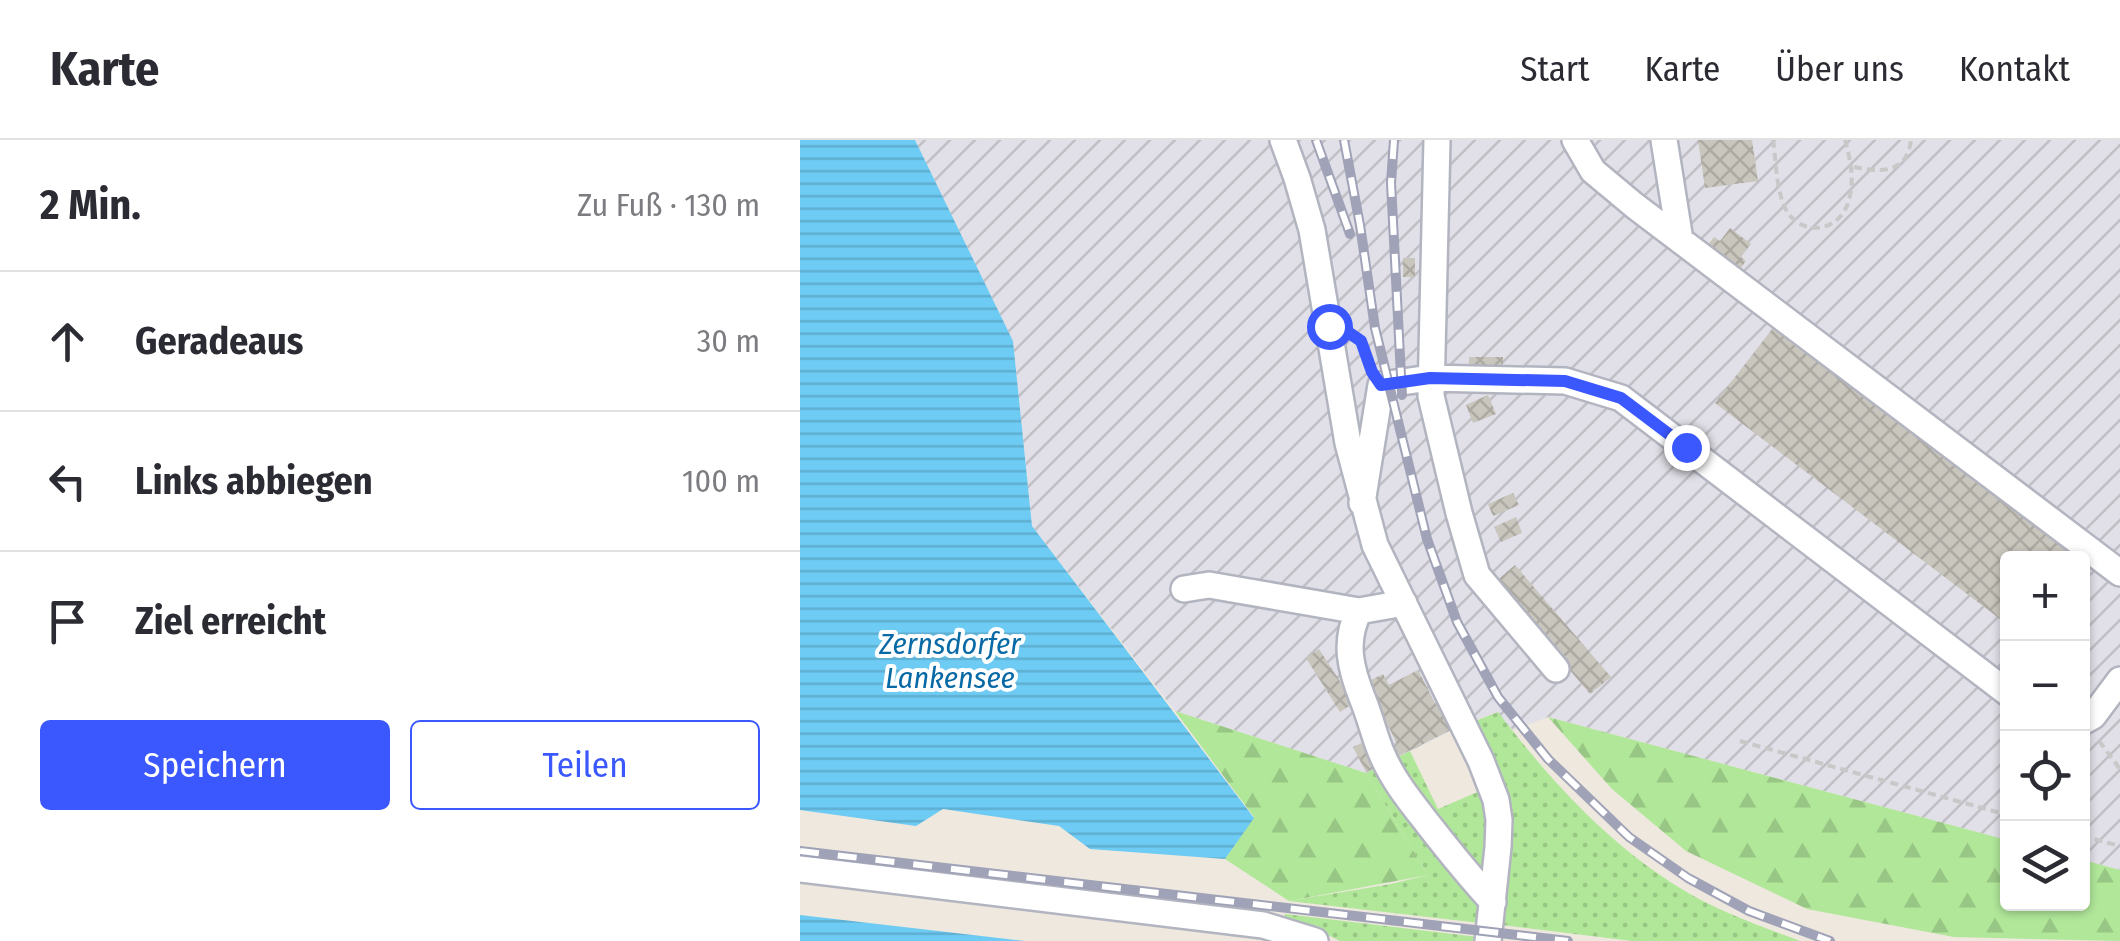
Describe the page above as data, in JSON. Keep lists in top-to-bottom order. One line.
{"water":["Zernsdorfer Lankensee"],"page":{"header":"Karte","nav":["Start","Karte","Über uns","Kontakt"],"heading":["2 Min.","Zu Fuß · 130 m"],"list":[["Geradeaus","30 m"],["Links abbiegen","100 m"],"Ziel erreicht"],"map_buttons":["+","−"],"buttons":["Speichern","Teilen"]}}
